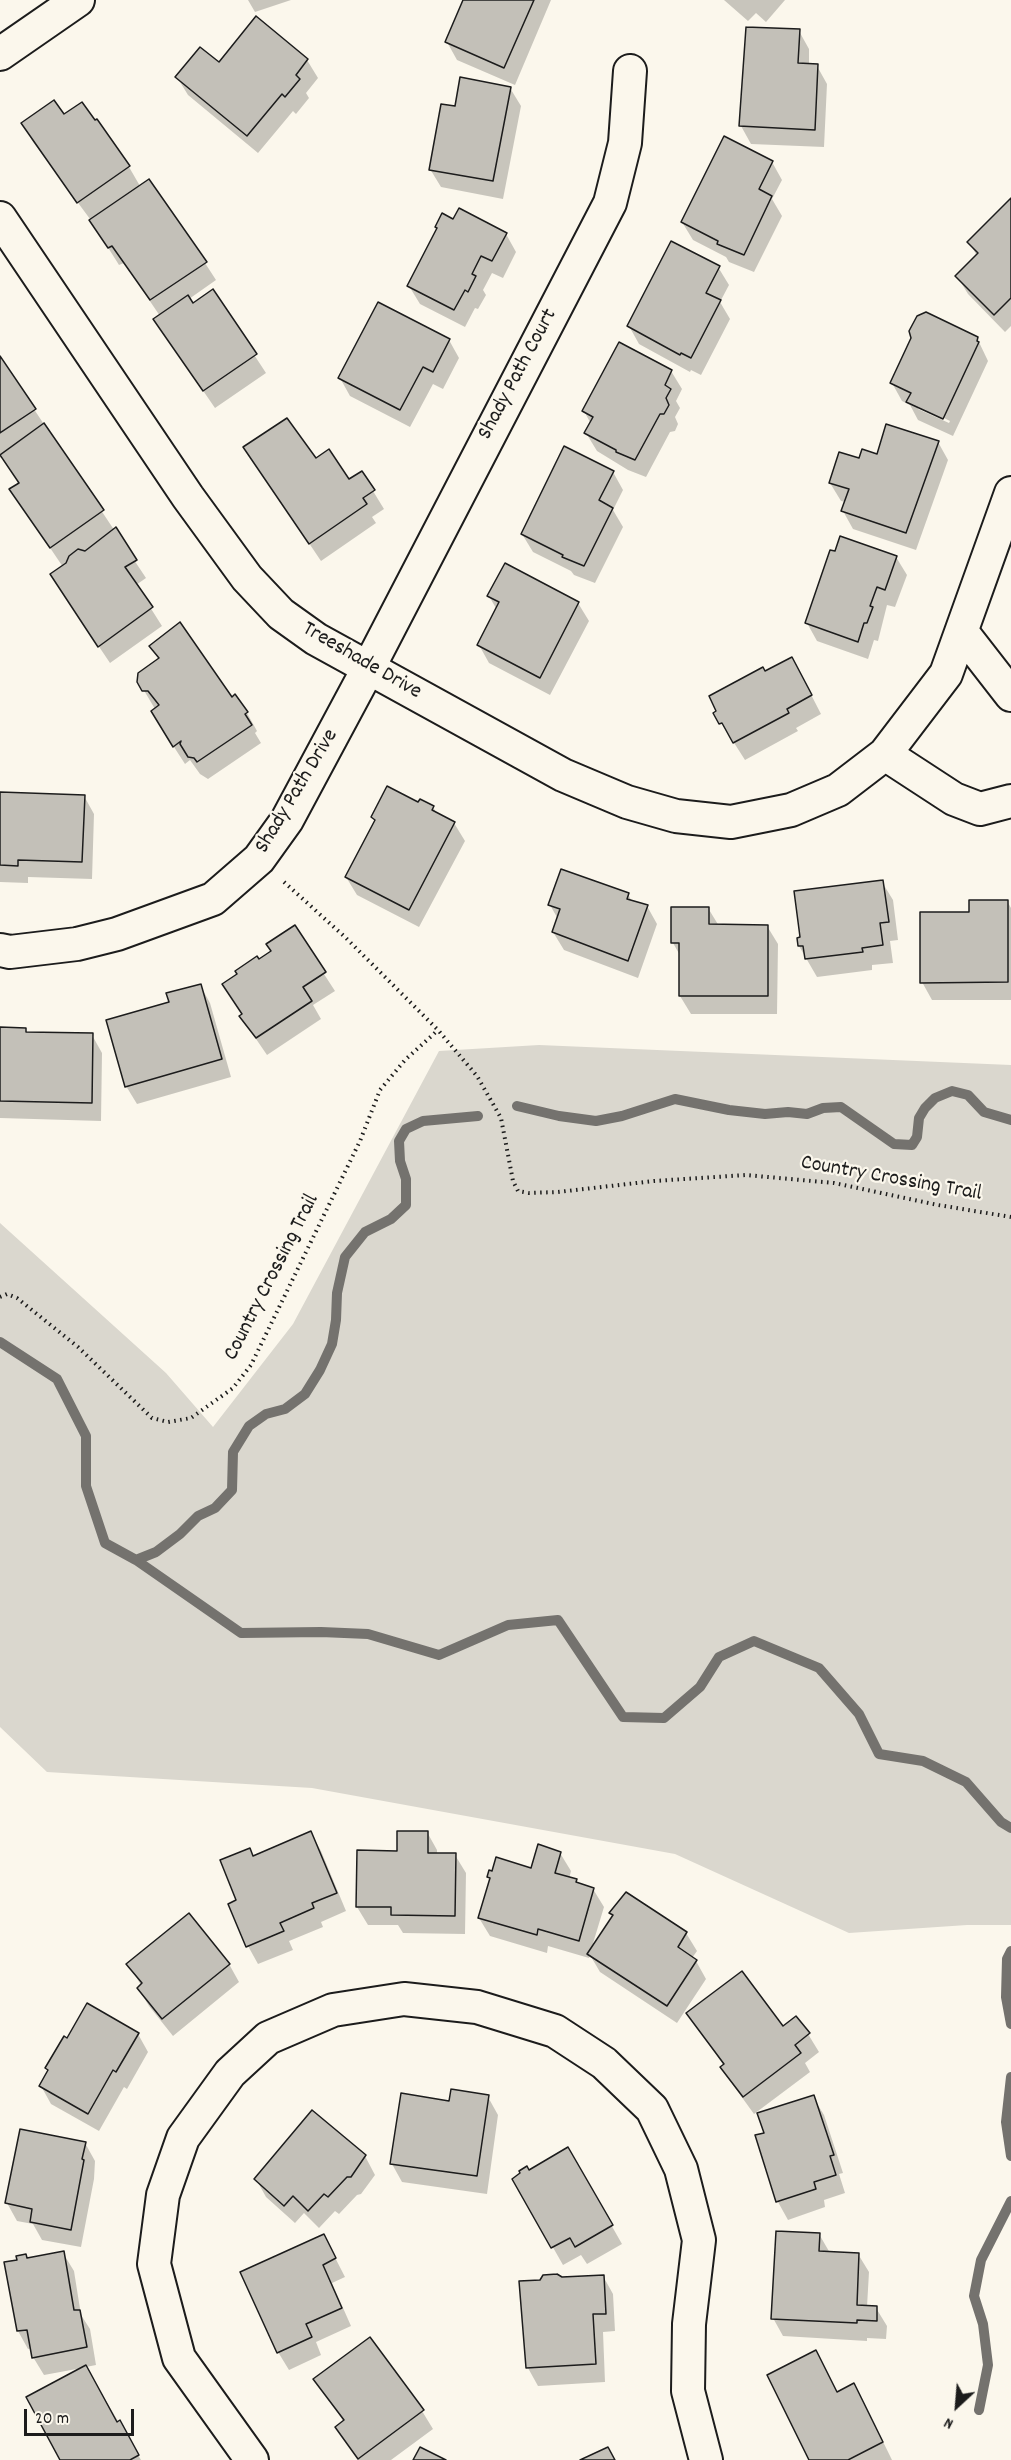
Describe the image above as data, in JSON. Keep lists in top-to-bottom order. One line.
{"streets":{"street":["Shady Path Court","Treeshade Drive","Shady Path Drive"],"path":["Country Crossing Trail"]},"crossings":[["Shady Path Court","Treeshade Drive"],["Shady Path Court","Shady Path Drive"],["Treeshade Drive","Shady Path Drive"],["Shady Path Drive","Country Crossing Trail"]],"scale_bar":"20 m","north":"bottom left"}
